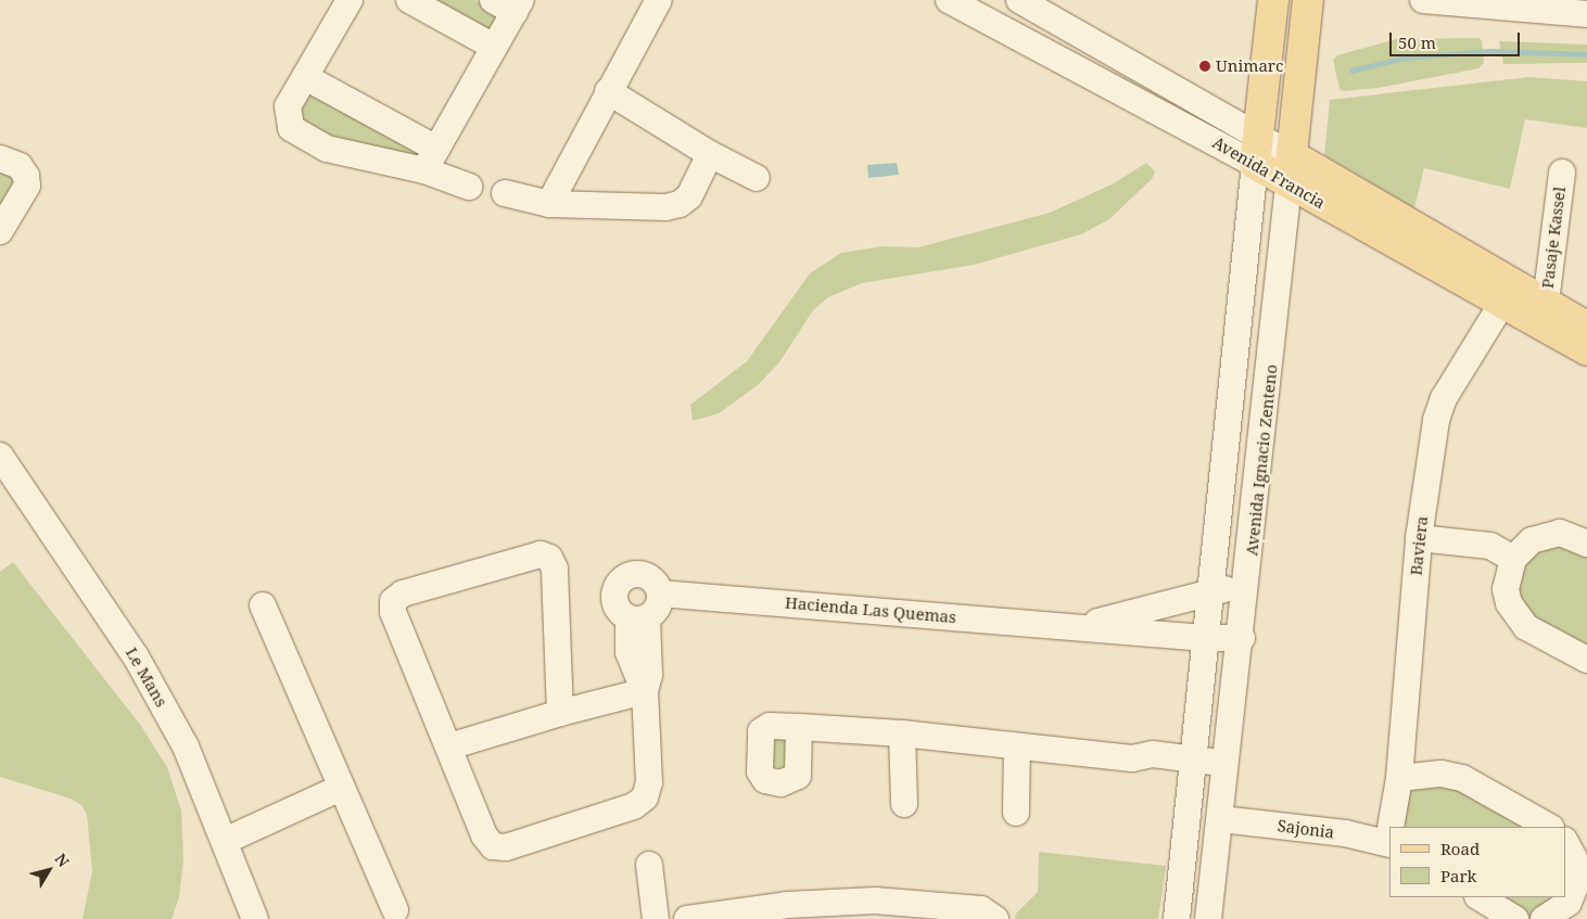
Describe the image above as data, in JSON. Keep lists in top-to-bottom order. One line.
{"streets":{"main road":["Avenida Francia","Avenida Ignacio Zenteno"],"street":["Pasaje Kassel","Baviera","Hacienda Las Quemas","Le Mans","Sajonia"]},"crossings":[["Avenida Francia","Pasaje Kassel"],["Avenida Francia","Avenida Ignacio Zenteno"],["Avenida Francia","Baviera"],["Avenida Ignacio Zenteno","Hacienda Las Quemas"],["Avenida Ignacio Zenteno","Sajonia"]],"places":["Unimarc"],"legend":["Road","Park"],"scale_bar":"50 m","north":"top right"}
